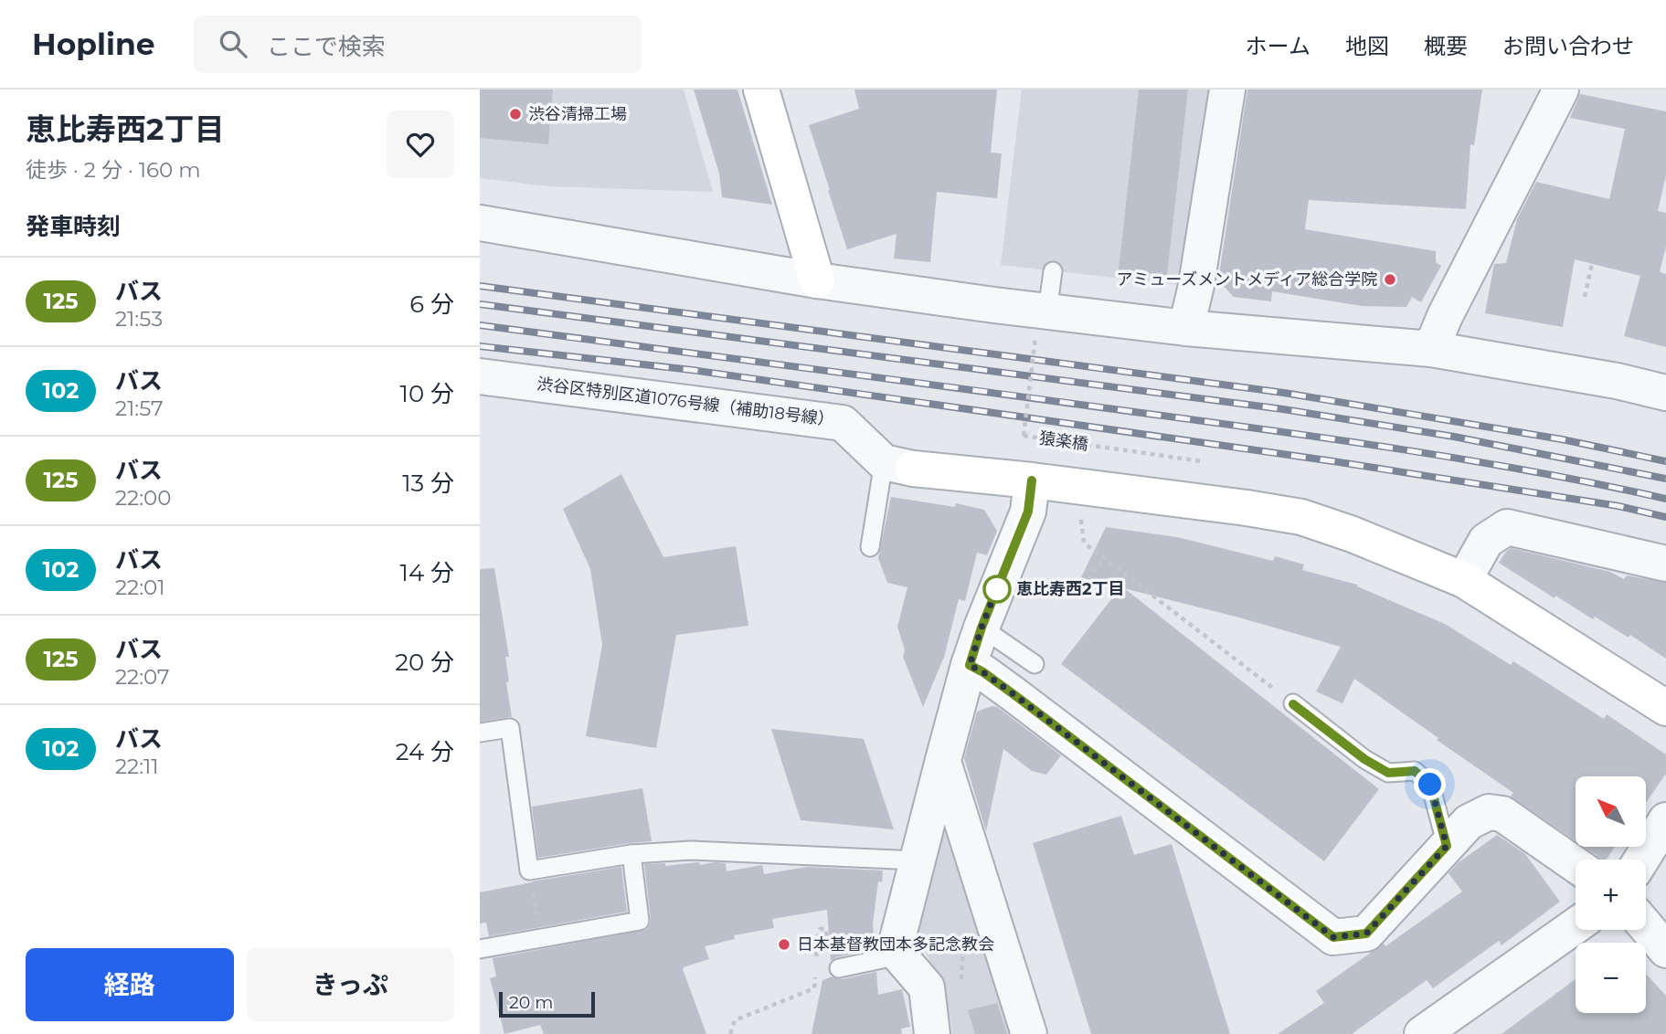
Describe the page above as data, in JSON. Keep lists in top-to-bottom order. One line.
{"streets":{"street":["渋谷区特別区道1076号線（補助18号線）"],"path":["猿楽橋"]},"places":["渋谷清掃工場","アミューズメントメディア総合学院","恵比寿西2丁目","日本基督教団本多記念教会"],"lines":["bus line 125"],"scale_bar":"20 m","north":"top left","page":{"header":"Hopline","search":"ここで検索","nav":["ホーム","地図","概要","お問い合わせ"],"heading":[["恵比寿西2丁目","徒歩 · 2 分 · 160 m"],"発車時刻"],"list":[{"mark":"125","name":"バス","note":"21:53","value":"6 分"},{"mark":"102","name":"バス","note":"21:57","value":"10 分"},{"mark":"125","name":"バス","note":"22:00","value":"13 分"},{"mark":"102","name":"バス","note":"22:01","value":"14 分"},{"mark":"125","name":"バス","note":"22:07","value":"20 分"},{"mark":"102","name":"バス","note":"22:11","value":"24 分"}],"map_buttons":["+","−"],"buttons":["経路","きっぷ"],"scale":"20 m"}}
